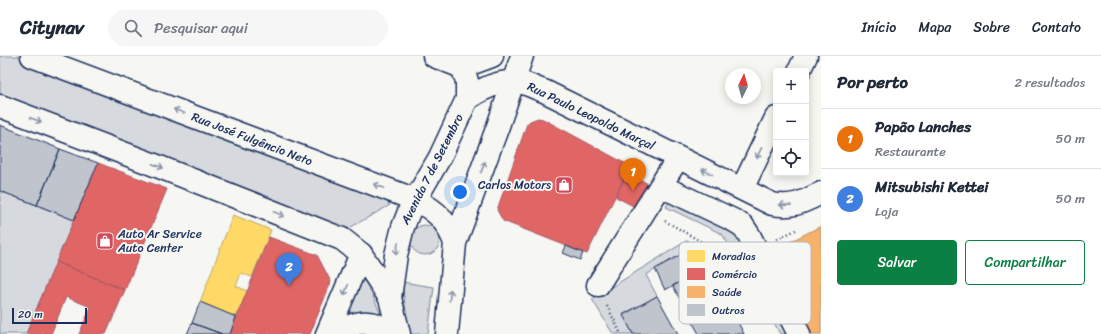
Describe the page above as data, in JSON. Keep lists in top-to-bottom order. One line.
{"streets":{"main road":["Rua Paulo Leopoldo Marçal","Rua José Fulgêncio Neto","Avenida 7 de Setembro"]},"crossings":[["Rua Paulo Leopoldo Marçal","Avenida 7 de Setembro"],["Rua José Fulgêncio Neto","Avenida 7 de Setembro"]],"places":{"shop":["Carlos Motors","Auto Ar Service Auto Center"]},"legend":["Moradias","Comércio","Saúde","Outros"],"scale_bar":"20 m","north":"top","page":{"header":"Citynav","search":"Pesquisar aqui","nav":["Início","Mapa","Sobre","Contato"],"heading":["Por perto","2 resultados"],"map_buttons":["+","−"],"list":[{"mark":"1","name":"Papão Lanches","note":"Restaurante","value":"50 m"},{"mark":"2","name":"Mitsubishi Kettei","note":"Loja","value":"50 m"}],"pins":["1","2"],"buttons":["Salvar","Compartilhar"],"scale":"20 m"}}
